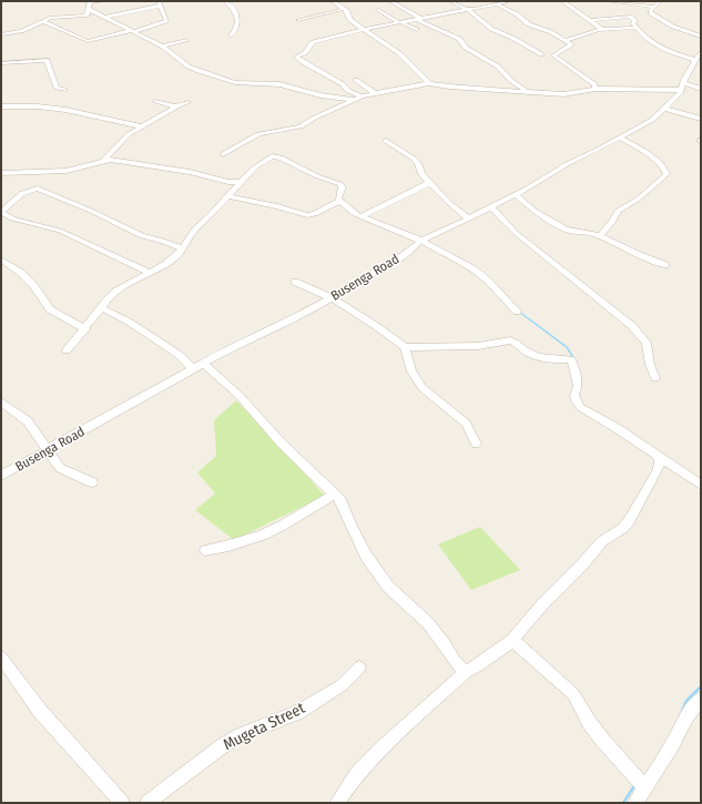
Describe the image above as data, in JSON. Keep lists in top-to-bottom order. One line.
{"streets":{"street":["Busenga Road","Mugeta Street"]}}
